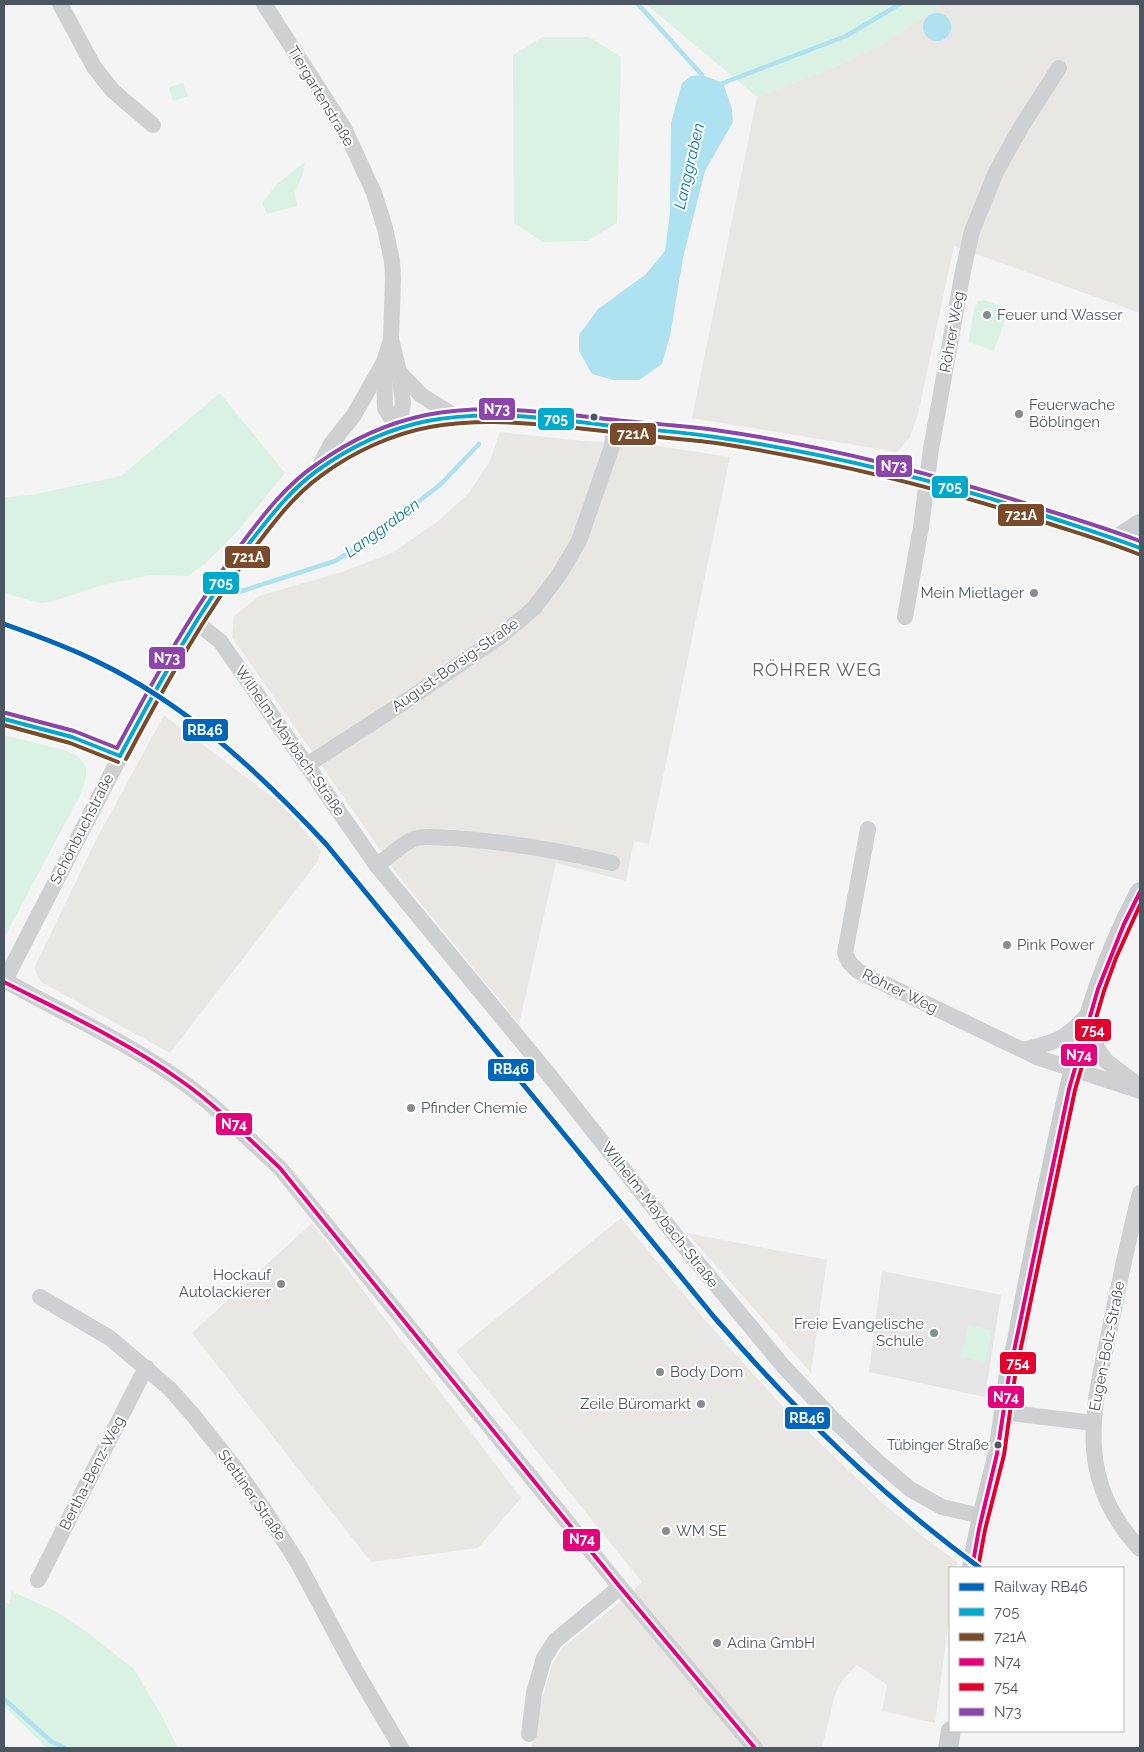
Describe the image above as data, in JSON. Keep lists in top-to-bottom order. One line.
{"streets":{"street":["Tiergartenstraße","Röhrer Weg","August-Borsig-Straße","Wilhelm-Maybach-Straße","Schönbuchstraße","Eugen-Bolz-Straße","Bertha-Benz-Weg","Stettiner Straße"]},"crossings":[["Tiergartenstraße","Schönbuchstraße"],["Röhrer Weg","Schönbuchstraße"],["August-Borsig-Straße","Wilhelm-Maybach-Straße"],["August-Borsig-Straße","Schönbuchstraße"],["Wilhelm-Maybach-Straße","Schönbuchstraße"],["Bertha-Benz-Weg","Stettiner Straße"]],"districts":["RÖHRER WEG"],"water":["Langgraben"],"places":["Feuer und Wasser","Feuerwache Böblingen","Mein Mietlager","Pink Power","Pfinder Chemie","Hockauf Autolackierer","Freie Evangelische Schule","Body Dom","Zeile Büromarkt","Tübinger Straße","WM SE","Adina GmbH"],"lines":["transit line N73","transit line 705","transit line 721A","rail line RB46","transit line N74","transit line 754"],"legend":["Railway RB46","705","721A","N74","754","N73"]}
